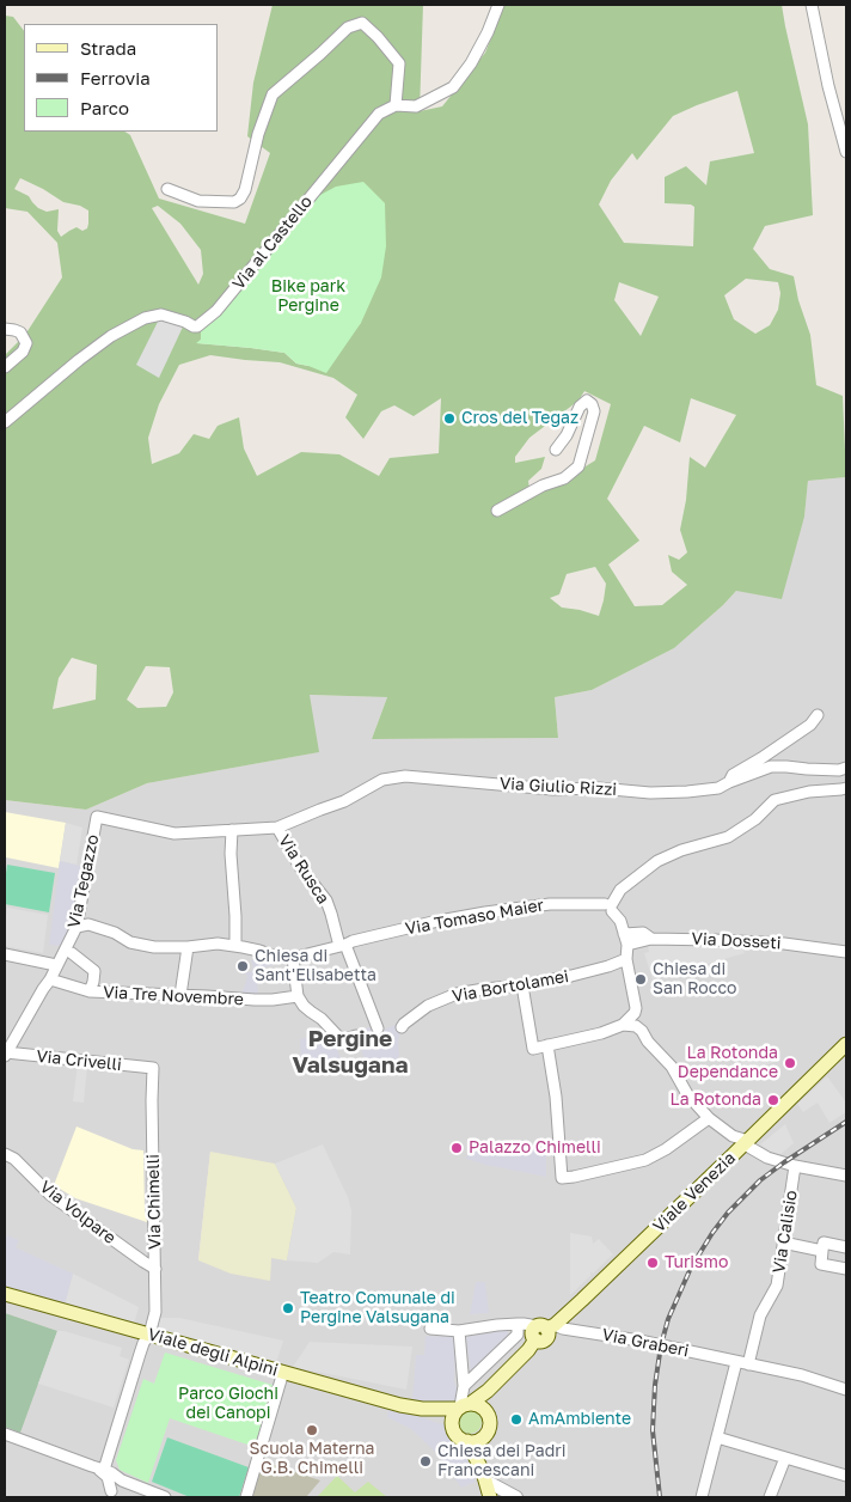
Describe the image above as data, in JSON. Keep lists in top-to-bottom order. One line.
{"streets":{"main road":["Viale Venezia","Viale degli Alpini"],"street":["Via al Castello","Via Giulio Rizzi","Via Rusca","Via Tegazzo","Via Tomaso Maier","Via Dosseti","Via Bortolamei","Via Tre Novembre","Via Crivelli","Via Chimelli","Via Volpare","Via Calisio","Via Graberi"]},"crossings":[["Via Giulio Rizzi","Via Rusca"],["Via Giulio Rizzi","Via Tegazzo"],["Via Rusca","Via Tegazzo"],["Via Rusca","Via Tomaso Maier"],["Via Tegazzo","Via Tre Novembre"],["Via Tegazzo","Via Crivelli"],["Via Crivelli","Via Chimelli"],["Viale Venezia","Via Graberi"],["Via Chimelli","Via Volpare"],["Via Chimelli","Viale degli Alpini"],["Via Calisio","Via Graberi"]],"districts":["Pergine Valsugana"],"parks":["Bike park Pergine","Parco Giochi dei Canopi"],"places":["Cros del Tegaz","Chiesa di Sant'Elisabetta","Chiesa di San Rocco","La Rotonda Dependance","La Rotonda","Palazzo Chimelli","Turismo","Teatro Comunale di Pergine Valsugana","AmAmbiente","Scuola Materna G.B. Chimelli","Chiesa dei Padri Francescani"],"legend":["Strada","Ferrovia","Parco"]}
